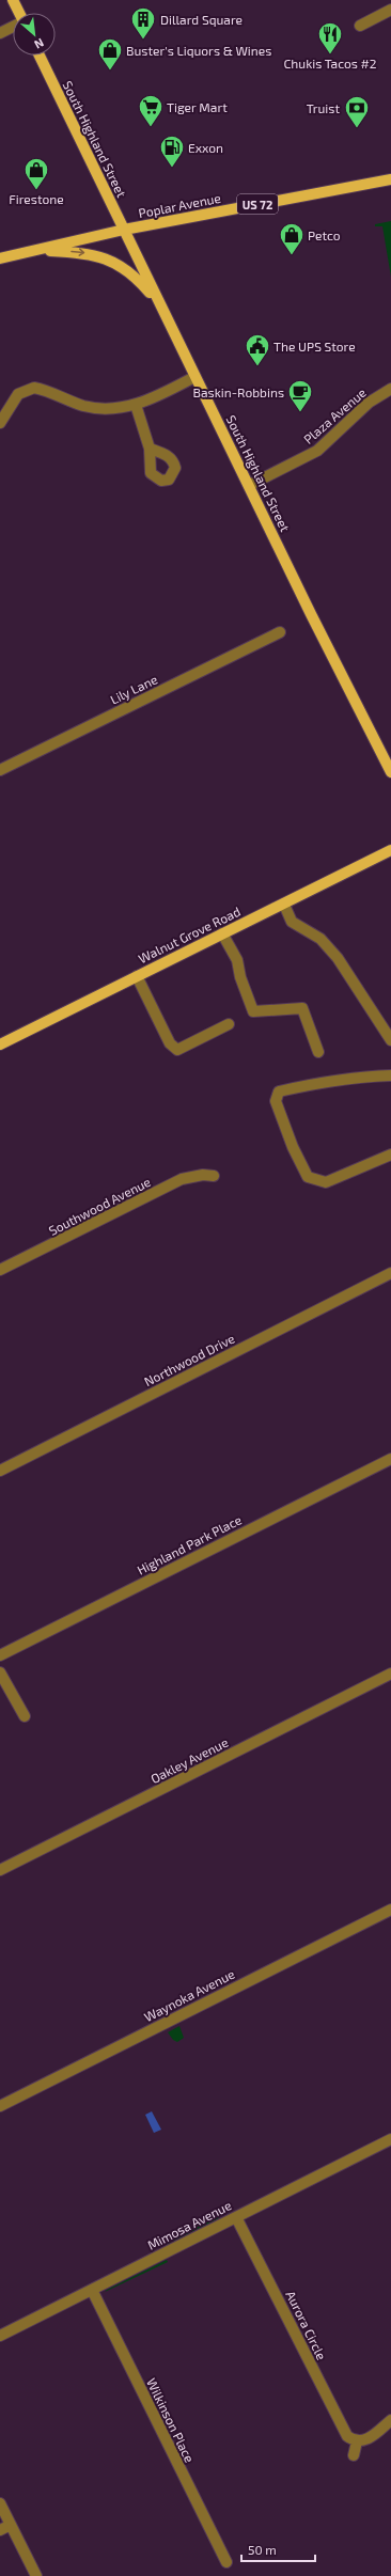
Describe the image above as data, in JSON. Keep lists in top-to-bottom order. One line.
{"streets":{"main road":["South Highland Street","US 72","Poplar Avenue","Walnut Grove Road"],"street":["Plaza Avenue","Lily Lane","Southwood Avenue","Northwood Drive","Highland Park Place","Oakley Avenue","Waynoka Avenue","Mimosa Avenue","Aurora Circle","Wilkinson Place"]},"crossings":[["South Highland Street","Poplar Avenue"],["South Highland Street","Plaza Avenue"],["Mimosa Avenue","Aurora Circle"],["Mimosa Avenue","Wilkinson Place"]],"places":{"building":["Dillard Square"],"restaurant":["Chukis Tacos #2"],"shop":["Buster's Liquors & Wines","Firestone","Petco"],"supermarket":["Tiger Mart"],"bank":["Truist"],"fuel station":["Exxon"],"public building":["The UPS Store"],"cafe":["Baskin-Robbins"]},"scale_bar":"50 m","north":"bottom right"}
